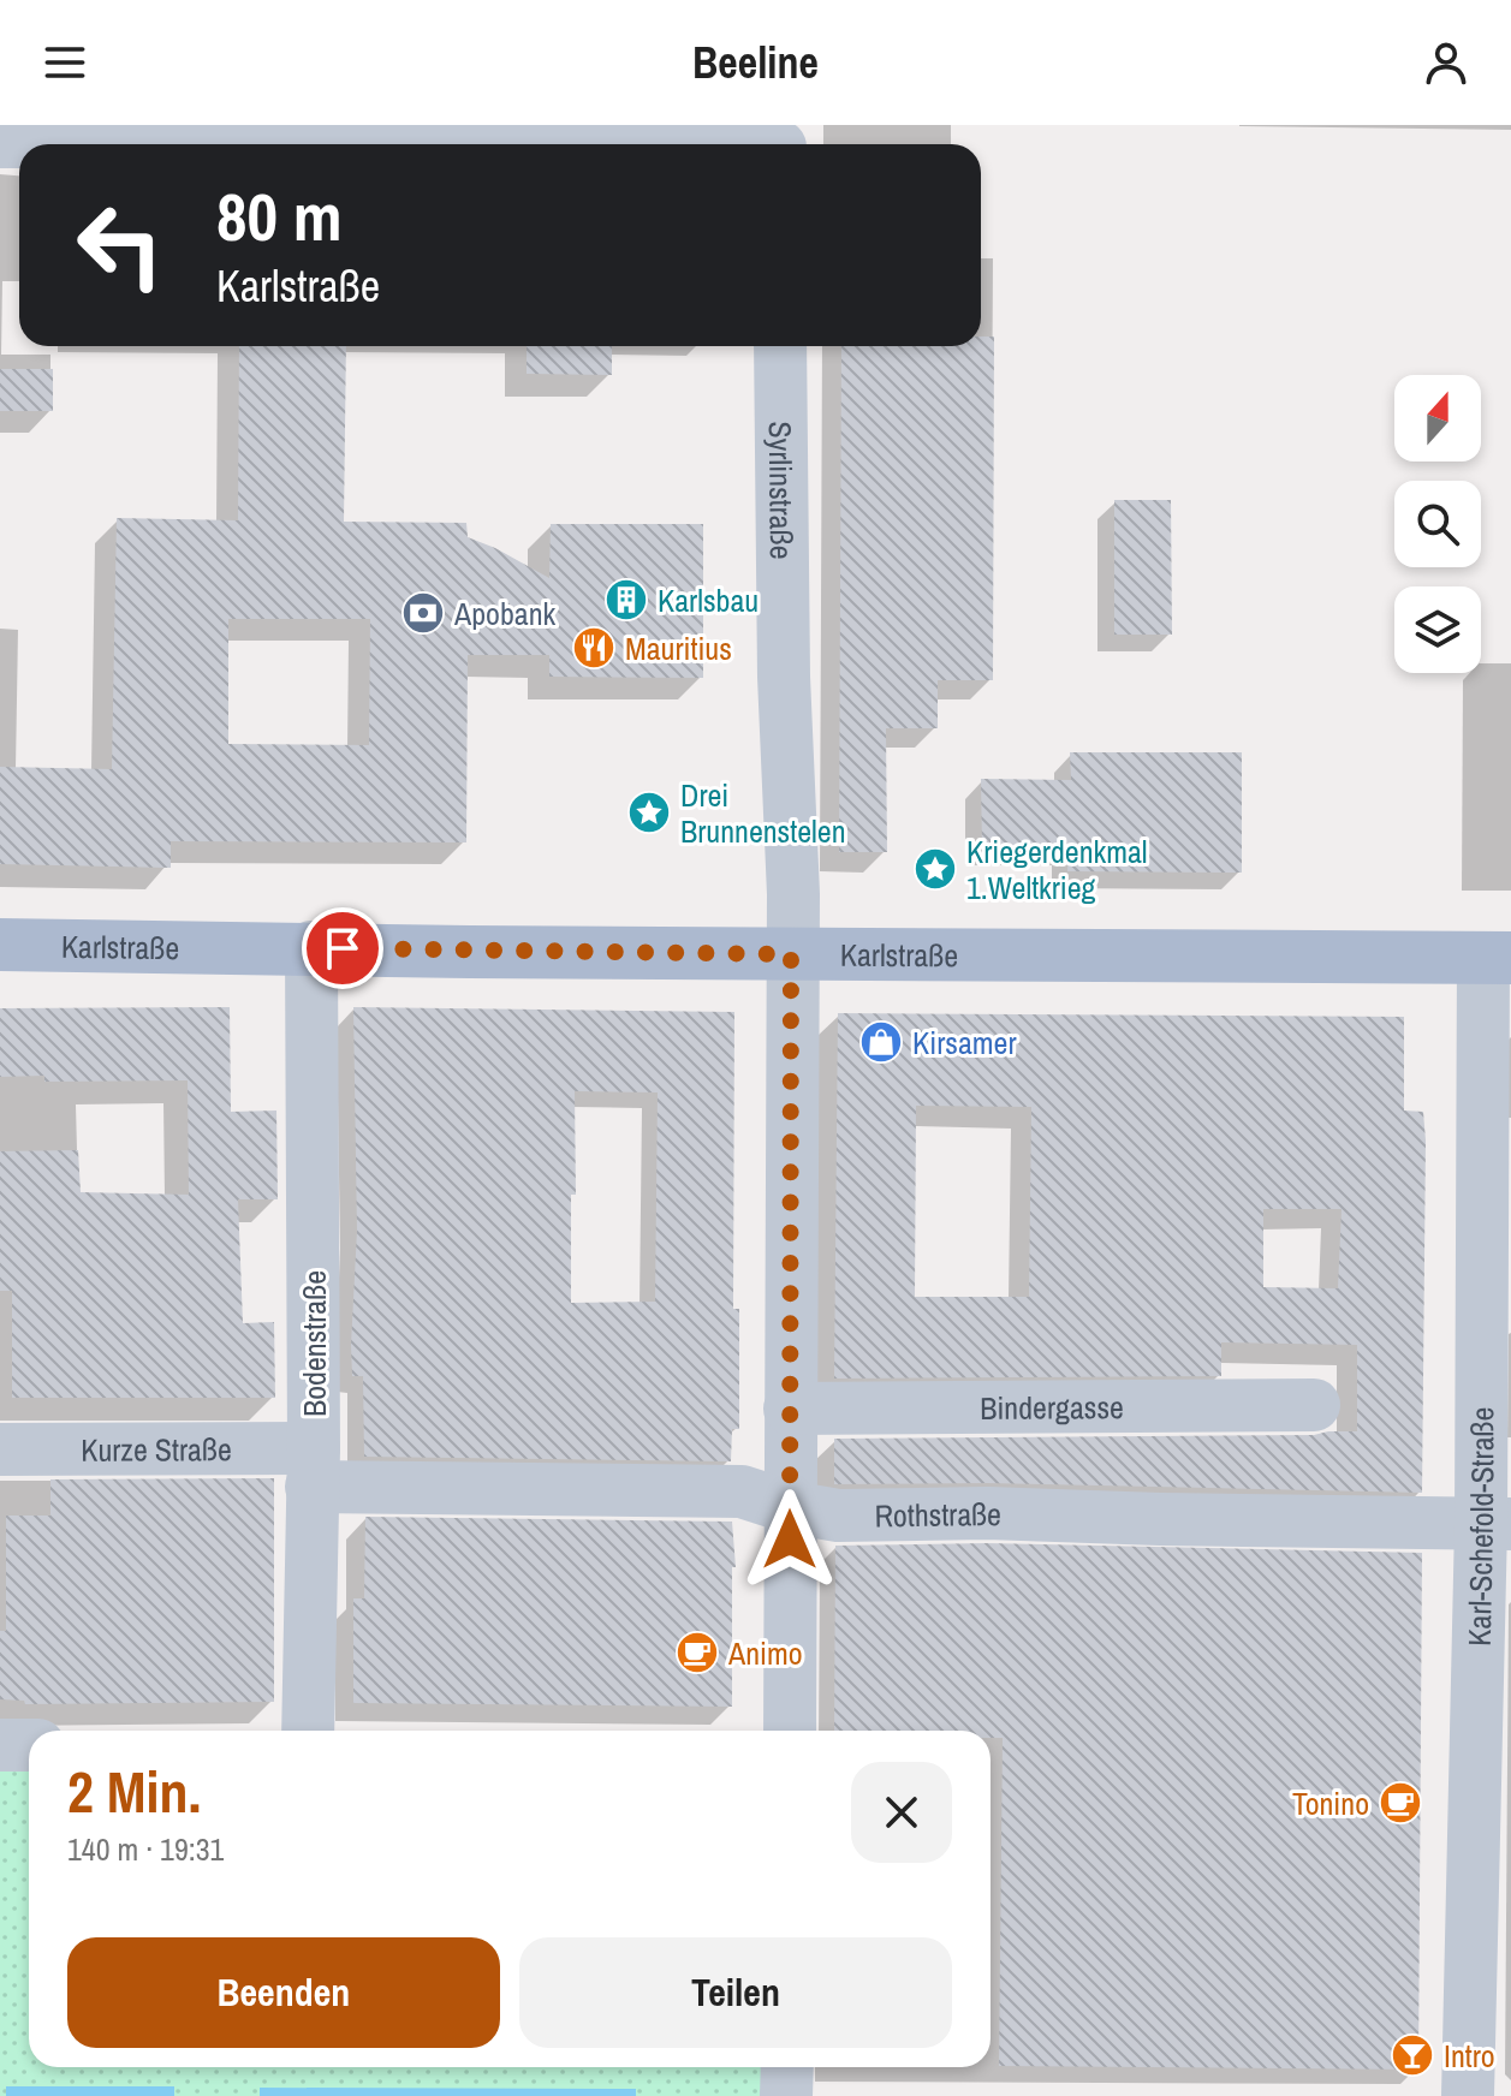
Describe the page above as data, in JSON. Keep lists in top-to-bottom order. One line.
{"streets":{"main road":["Karlstraße"],"street":["Syrlinstraße","Bodenstraße","Bindergasse","Kurze Straße","Rothstraße","Karl-Schefold-Straße"]},"crossings":[["Syrlinstraße","Karlstraße"],["Syrlinstraße","Bindergasse"],["Syrlinstraße","Rothstraße"],["Karlstraße","Bodenstraße"],["Karlstraße","Karl-Schefold-Straße"],["Bodenstraße","Kurze Straße"],["Bodenstraße","Rothstraße"],["Kurze Straße","Rothstraße"],["Rothstraße","Karl-Schefold-Straße"]],"places":{"building":["Karlsbau"],"bank":["Apobank"],"restaurant":["Mauritius"],"place":["Drei Brunnenstelen","Kriegerdenkmal 1.Weltkrieg"],"shop":["Kirsamer"],"cafe":["Animo","Tonino"],"bar":["Intro"]},"north":"top","page":{"header":"Beeline","turn":["80 m","Karlstraße"],"heading":["2 Min.","140 m · 19:31"],"buttons":["Beenden","Teilen"]}}
